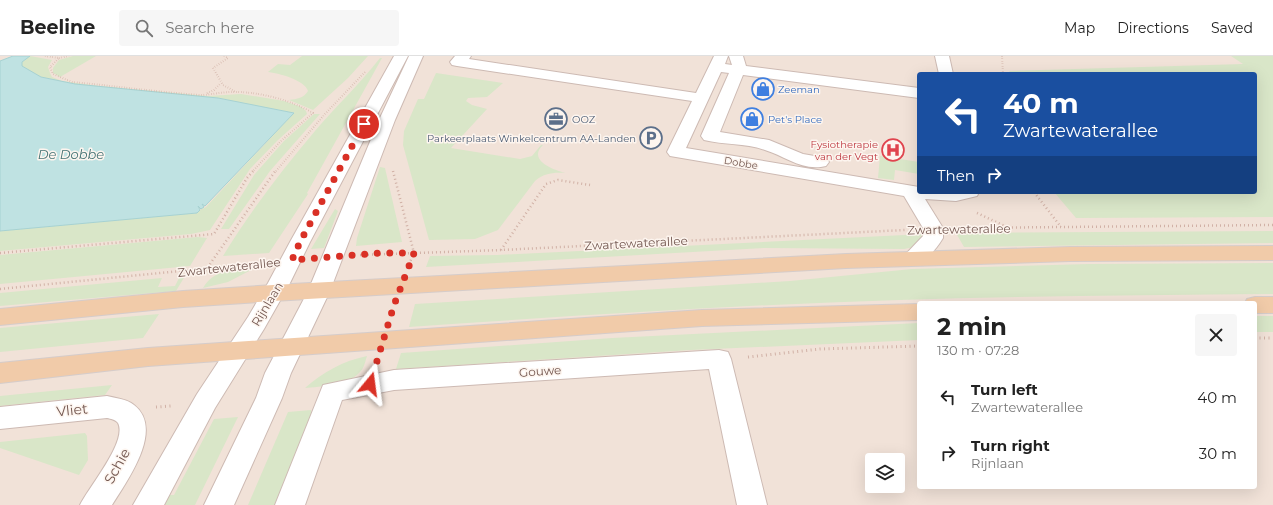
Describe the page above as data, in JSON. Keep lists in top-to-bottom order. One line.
{"streets":{"street":["Dobbe","Rijnlaan","Gouwe","Vliet","Schie"],"path":["Zwartewaterallee"]},"crossings":[["Zwartewaterallee","Rijnlaan"],["Vliet","Schie"]],"water":["De Dobbe"],"places":{"shop":["Zeeman","Pet's Place"],"office":["OOZ"],"parking":["Parkeerplaats Winkelcentrum AA-Landen"],"hospital":["Fysiotherapie van der Vegt"]},"page":{"header":"Beeline","search":"Search here","nav":["Map","Directions","Saved"],"turn":["40 m","Zwartewaterallee"],"then":"Then","heading":["2 min","130 m · 07:28"],"list":[{"name":"Turn left","note":"Zwartewaterallee","value":"40 m"},{"name":"Turn right","note":"Rijnlaan","value":"30 m"}]}}
